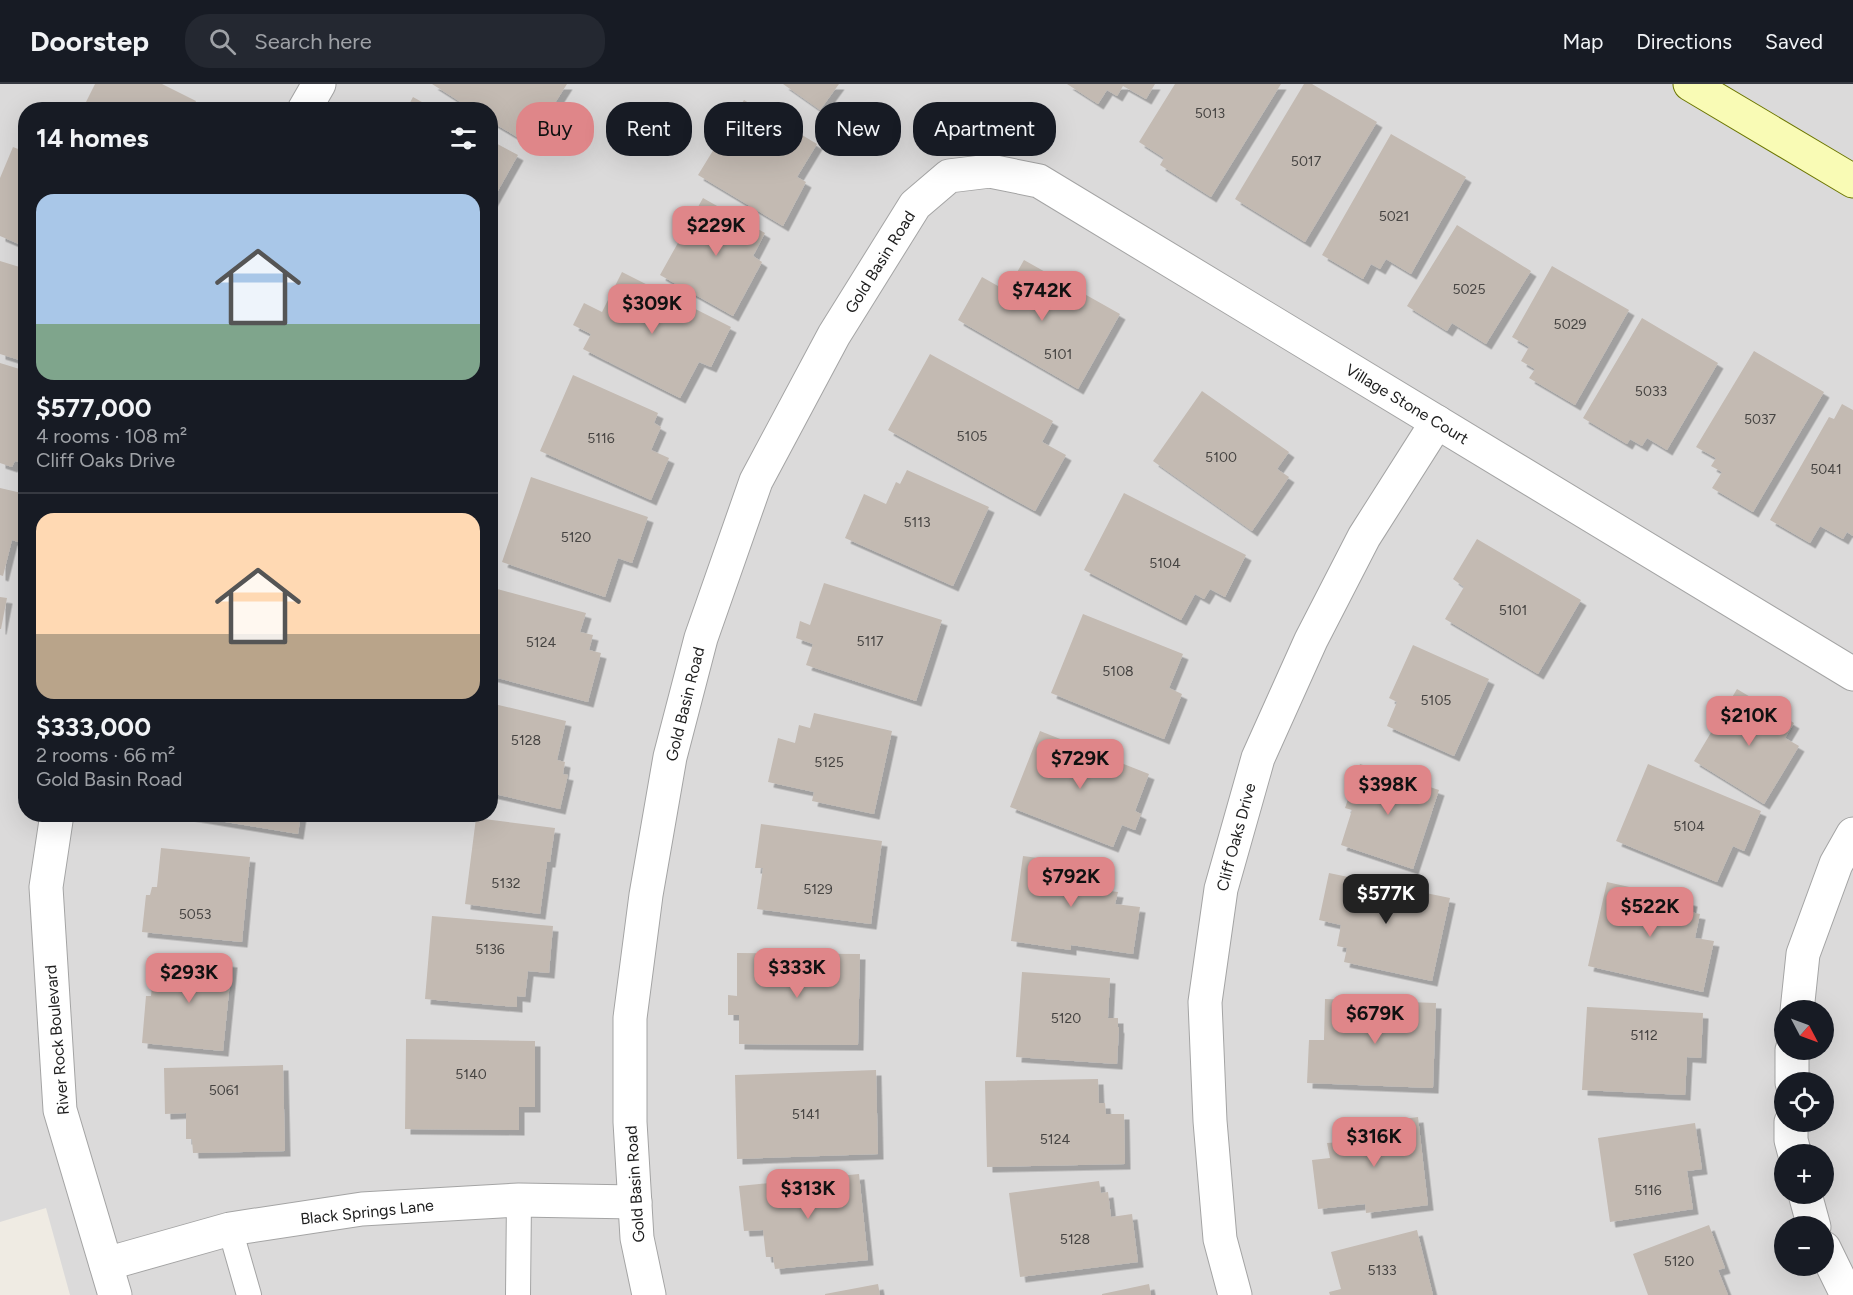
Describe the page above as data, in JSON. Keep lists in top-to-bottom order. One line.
{"streets":{"street":["Gold Basin Road","Village Stone Court","Cliff Oaks Drive","River Rock Boulevard","Black Springs Lane"]},"crossings":[["Gold Basin Road","Village Stone Court"],["Gold Basin Road","Black Springs Lane"],["Village Stone Court","Cliff Oaks Drive"],["River Rock Boulevard","Black Springs Lane"]],"house_numbers":["5013","5017","5021","5025","5029","5101","5033","5037","5105","5116","5100","5041","5113","5120","5104","5101","5117","5124","5108","5105","5128","5125","5104","5132","5129","5053","5136","5120","5112","5140","5061","5141","5124","5116","5128","5120","5133"],"north":"bottom right","page":{"header":"Doorstep","search":"Search here","nav":["Map","Directions","Saved"],"chip":["Buy","Rent","Filters","New","Apartment"],"heading":"14 homes","list":[{"name":"$577,000","note":"4 rooms · 108 m² · Cliff Oaks Drive"},{"name":"$333,000","note":"2 rooms · 66 m² · Gold Basin Road"}],"price":["$229K","$742K","$309K","$210K","$729K","$398K","$792K","$577K","$522K","$333K","$293K","$679K","$316K","$313K"],"map_buttons":["+","−"]}}
